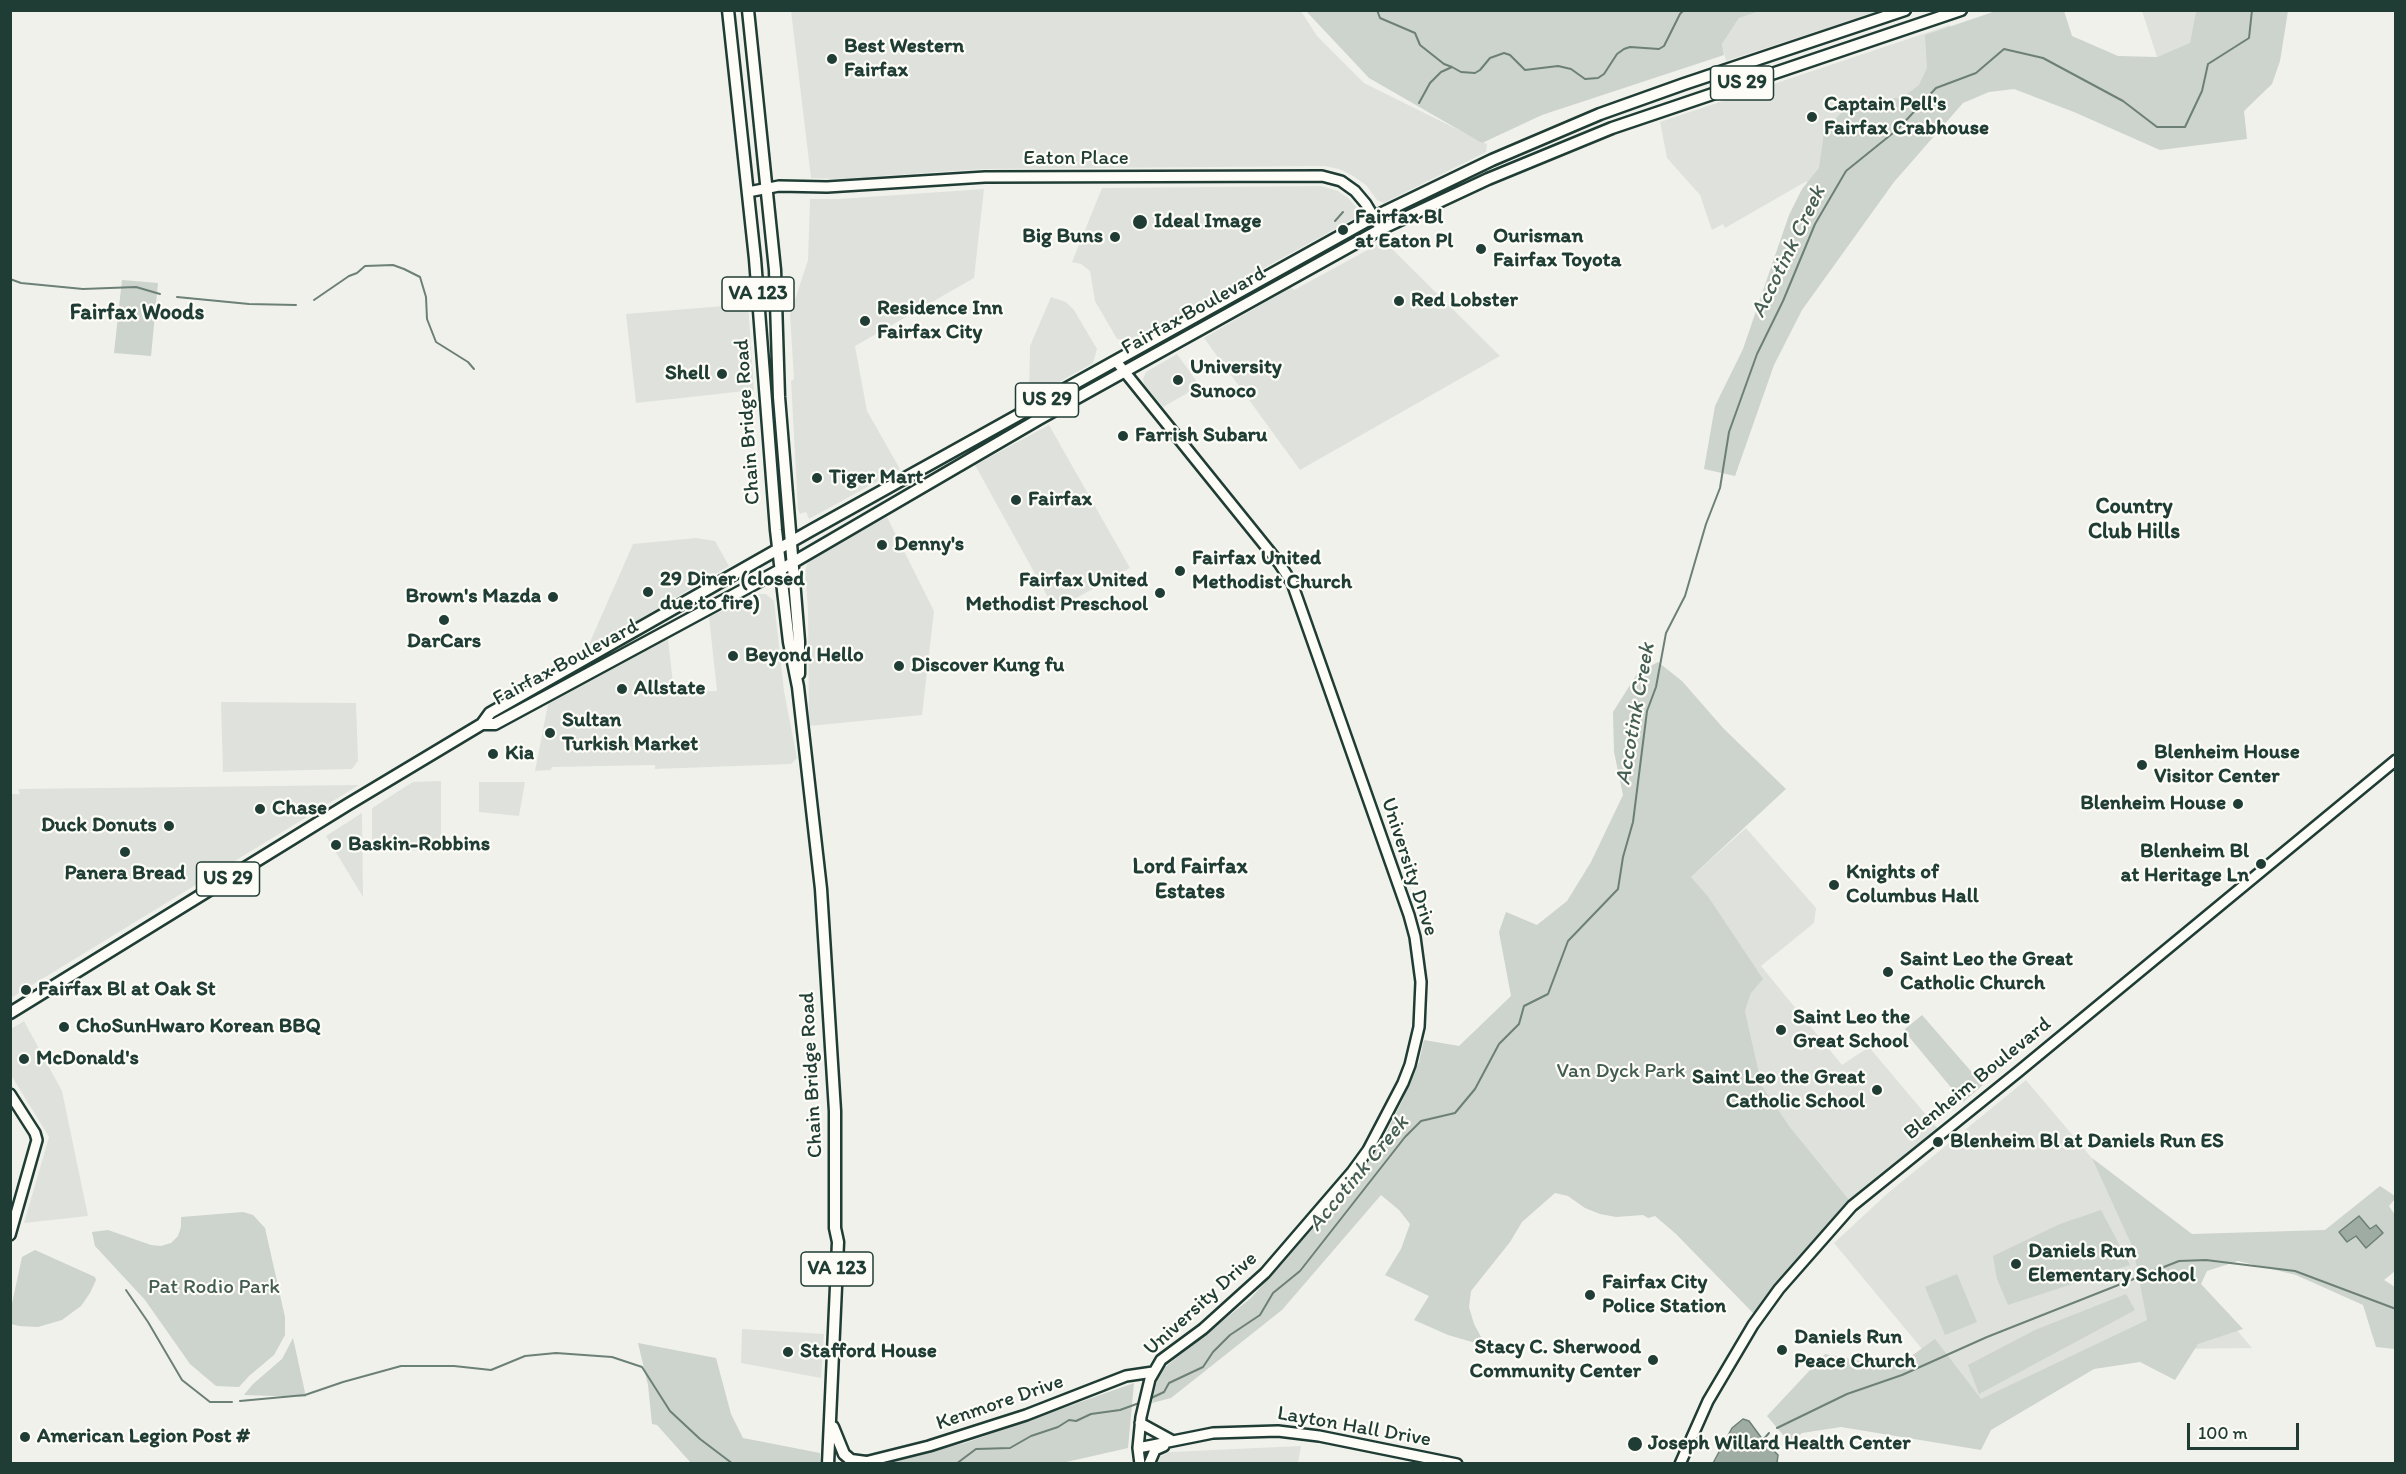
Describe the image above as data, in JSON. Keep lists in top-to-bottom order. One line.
{"streets":{"main road":["US 29","VA 123","Fairfax Boulevard","Chain Bridge Road"],"street":["Eaton Place","University Drive","Blenheim Boulevard","Kenmore Drive","Layton Hall Drive"]},"crossings":[["Eaton Place","Fairfax Boulevard"],["Eaton Place","Chain Bridge Road"],["Fairfax Boulevard","Chain Bridge Road"],["Fairfax Boulevard","University Drive"],["University Drive","Kenmore Drive"],["University Drive","Layton Hall Drive"]],"districts":["Fairfax Woods","Country Club Hills","Lord Fairfax Estates"],"water":["Accotink Creek"],"parks":["Van Dyck Park","Pat Rodio Park"],"places":["Best Western Fairfax","Captain Pell's Fairfax Crabhouse","Ideal Image","Fairfax Bl at Eaton Pl","Big Buns","Ourisman Fairfax Toyota","Red Lobster","Residence Inn Fairfax City","Shell","University Sunoco","Farrish Subaru","Tiger Mart","Fairfax","Denny's","Fairfax United Methodist Church","29 Diner (closed due to fire)","Fairfax United Methodist Preschool","Brown's Mazda","DarCars","Beyond Hello","Discover Kung fu","Allstate","Sultan Turkish Market","Kia","Blenheim House Visitor Center","Blenheim House","Chase","Duck Donuts","Baskin-Robbins","Panera Bread","Blenheim Bl at Heritage Ln","Knights of Columbus Hall","Saint Leo the Great Catholic Church","Fairfax Bl at Oak St","ChoSunHwaro Korean BBQ","Saint Leo the Great School","McDonald's","Saint Leo the Great Catholic School","Blenheim Bl at Daniels Run ES","Daniels Run Elementary School","Fairfax City Police Station","Daniels Run Peace Church","Stafford House","Stacy C. Sherwood Community Center","American Legion Post #","Joseph Willard Health Center"],"scale_bar":"100 m"}
